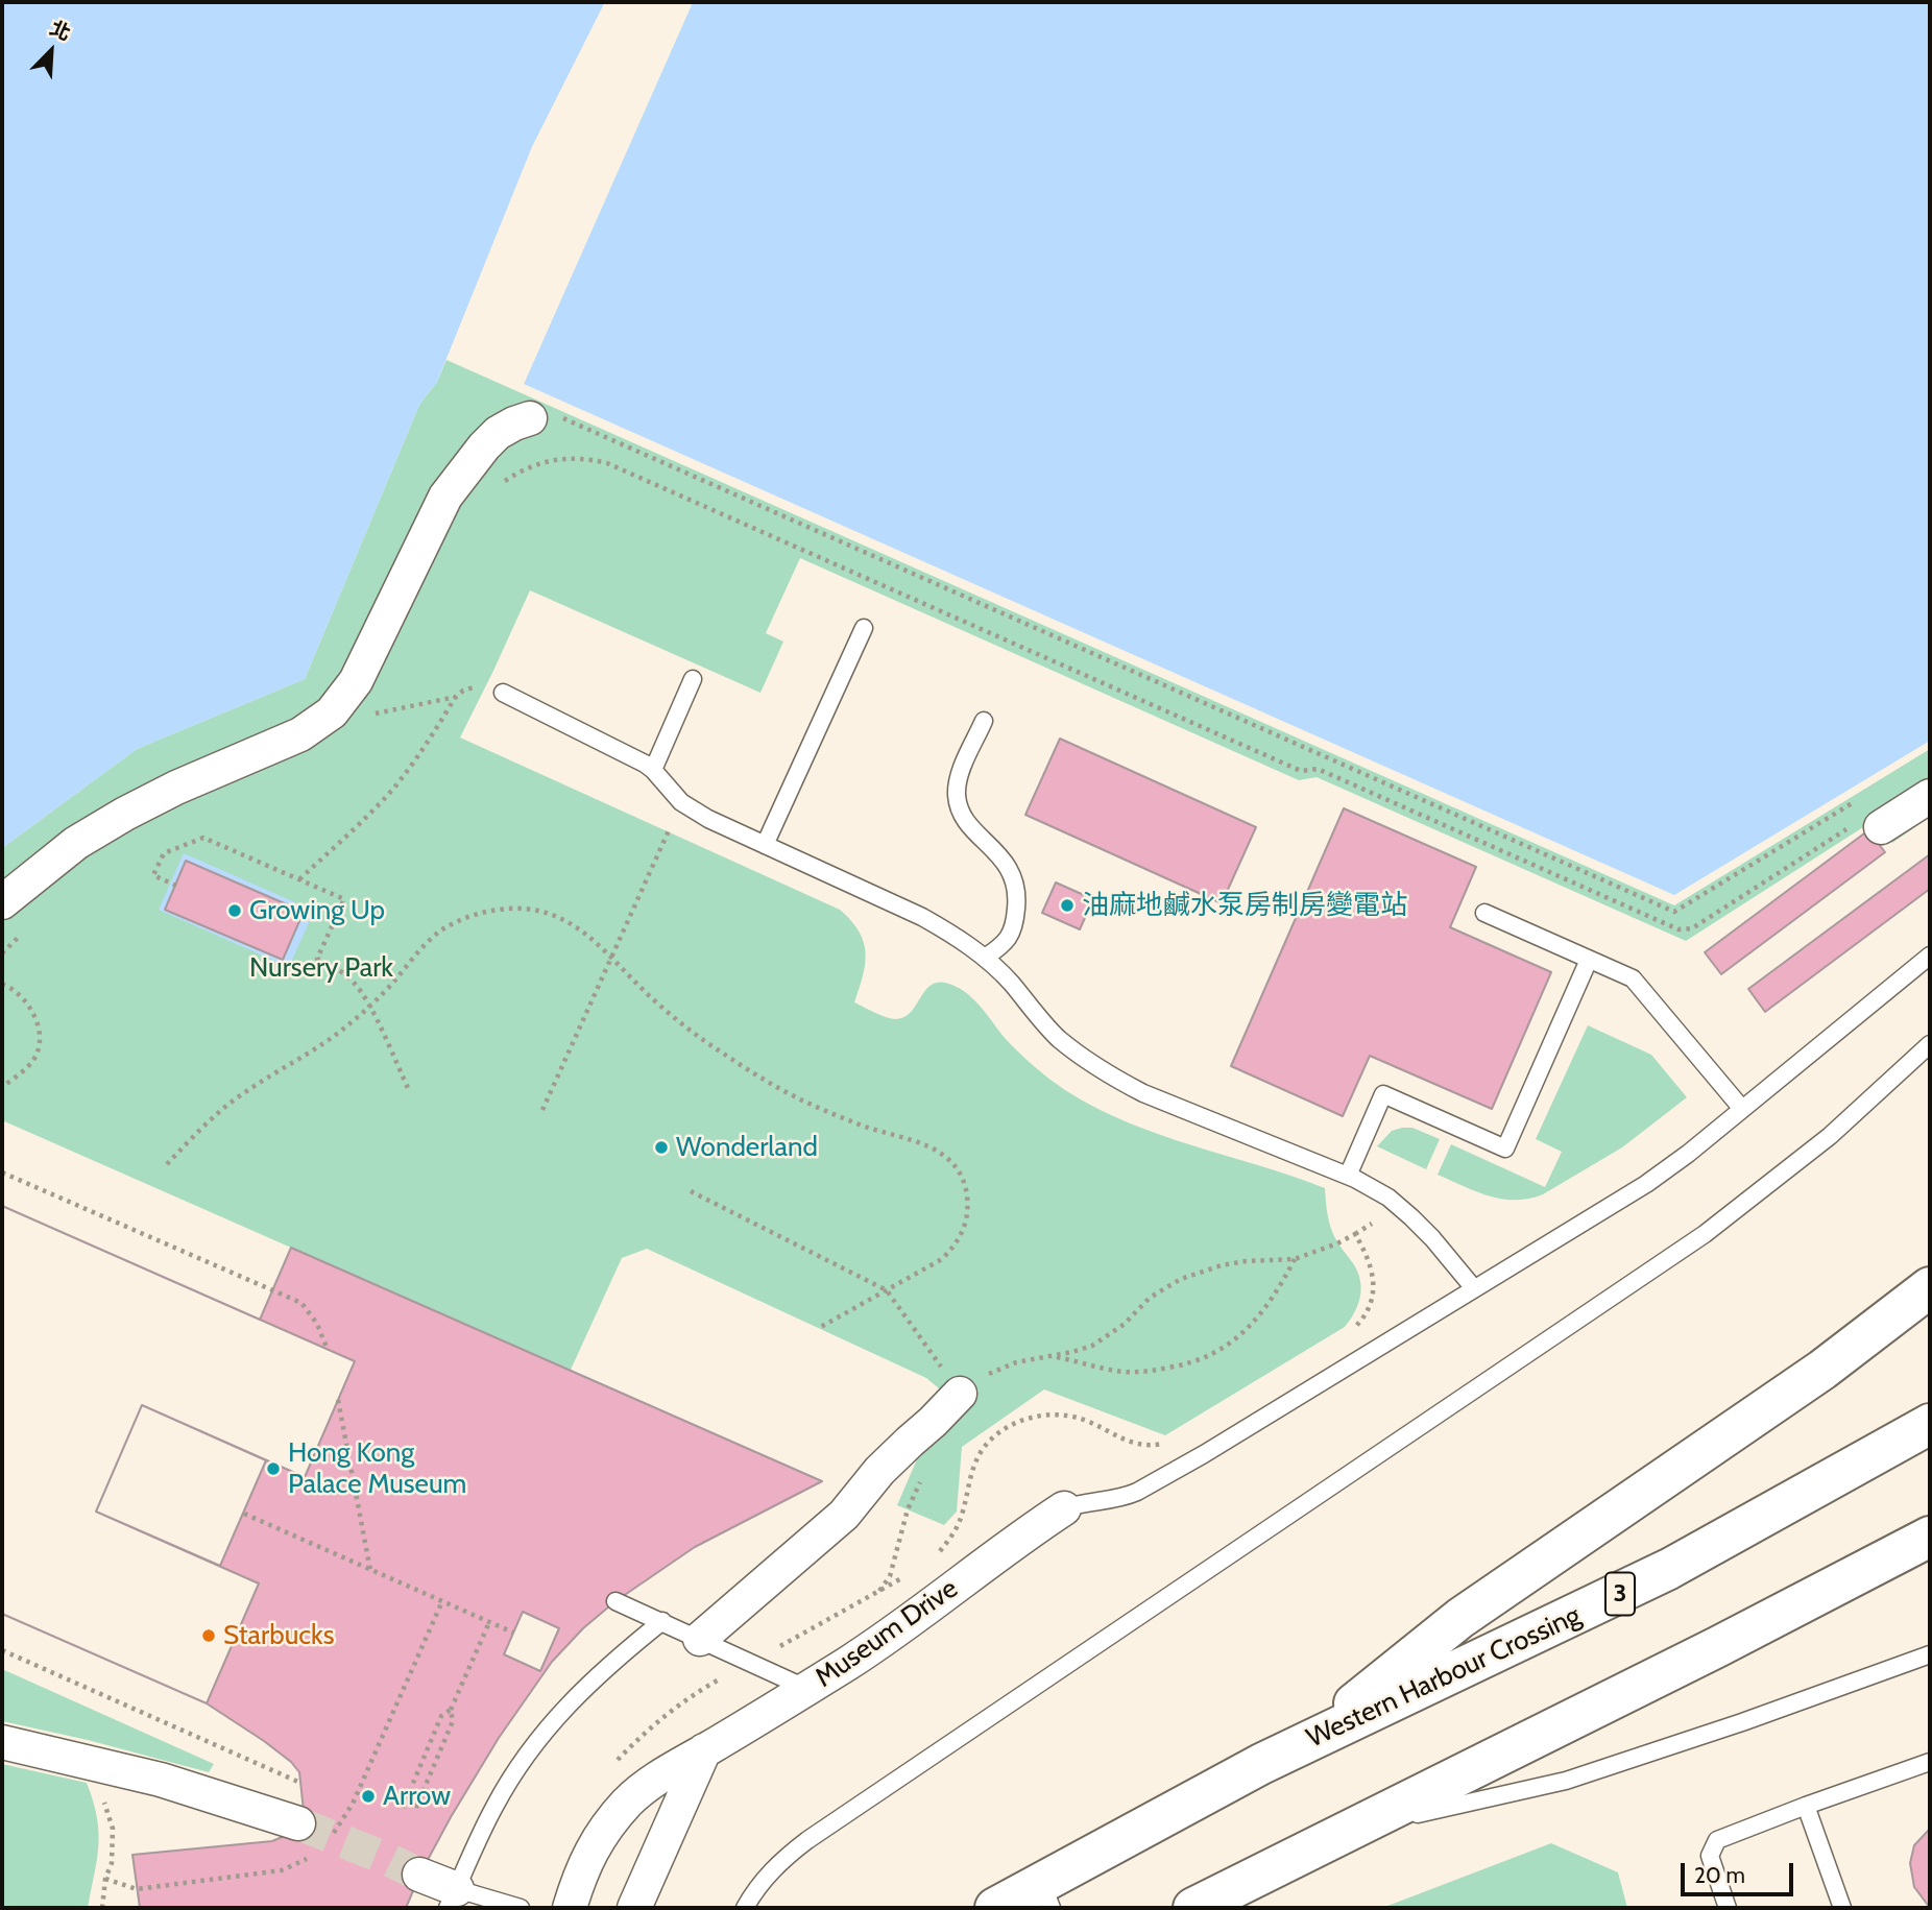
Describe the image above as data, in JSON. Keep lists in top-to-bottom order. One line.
{"streets":{"highway":["3","Western Harbour Crossing"],"street":["Museum Drive"]},"parks":["Nursery Park"],"places":["油麻地鹹水泵房制房變電站","Growing Up","Wonderland","Hong Kong Palace Museum","Starbucks","Arrow"],"scale_bar":"20 m","north":"top right"}
